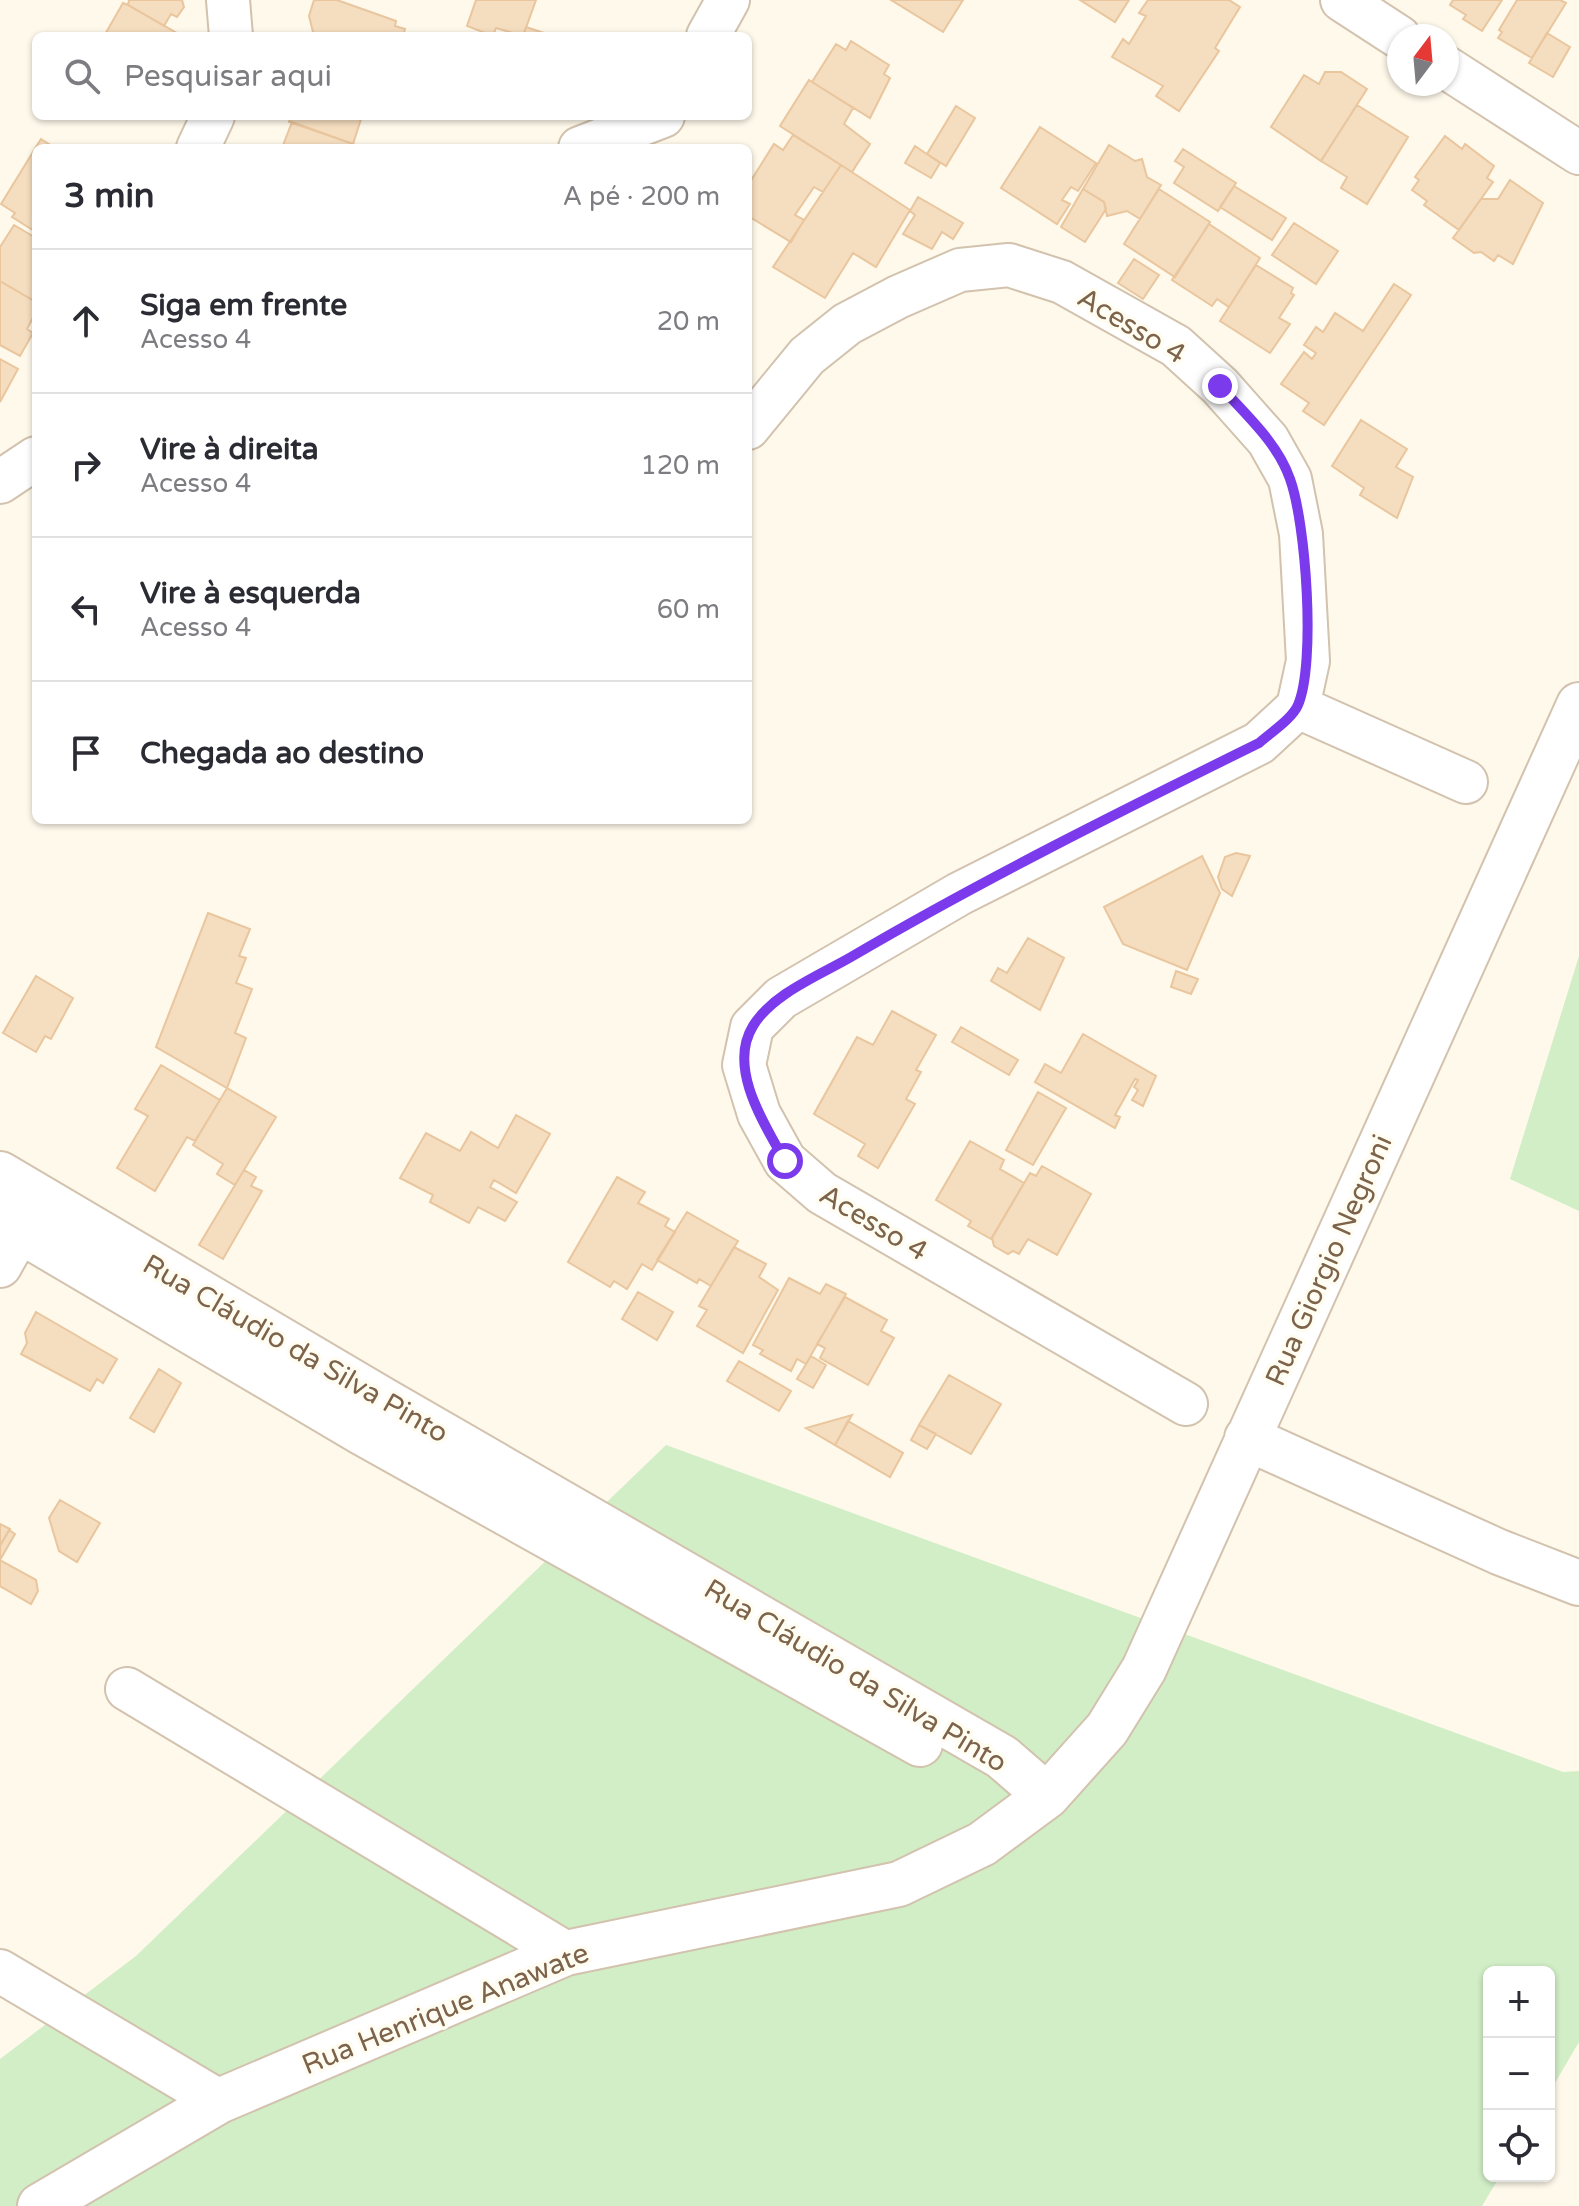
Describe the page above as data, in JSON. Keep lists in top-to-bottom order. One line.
{"streets":{"street":["Acesso 4","Rua Giorgio Negroni","Rua Cláudio da Silva Pinto","Rua Henrique Anawate"]},"crossings":[["Rua Giorgio Negroni","Rua Cláudio da Silva Pinto"],["Rua Giorgio Negroni","Rua Henrique Anawate"],["Rua Cláudio da Silva Pinto","Rua Henrique Anawate"]],"north":"top","page":{"search":"Pesquisar aqui","heading":["3 min","A pé · 200 m"],"list":[["Siga em frente","Acesso 4","20 m"],["Vire à direita","Acesso 4","120 m"],["Vire à esquerda","Acesso 4","60 m"],"Chegada ao destino"],"map_buttons":["+","−"]}}
